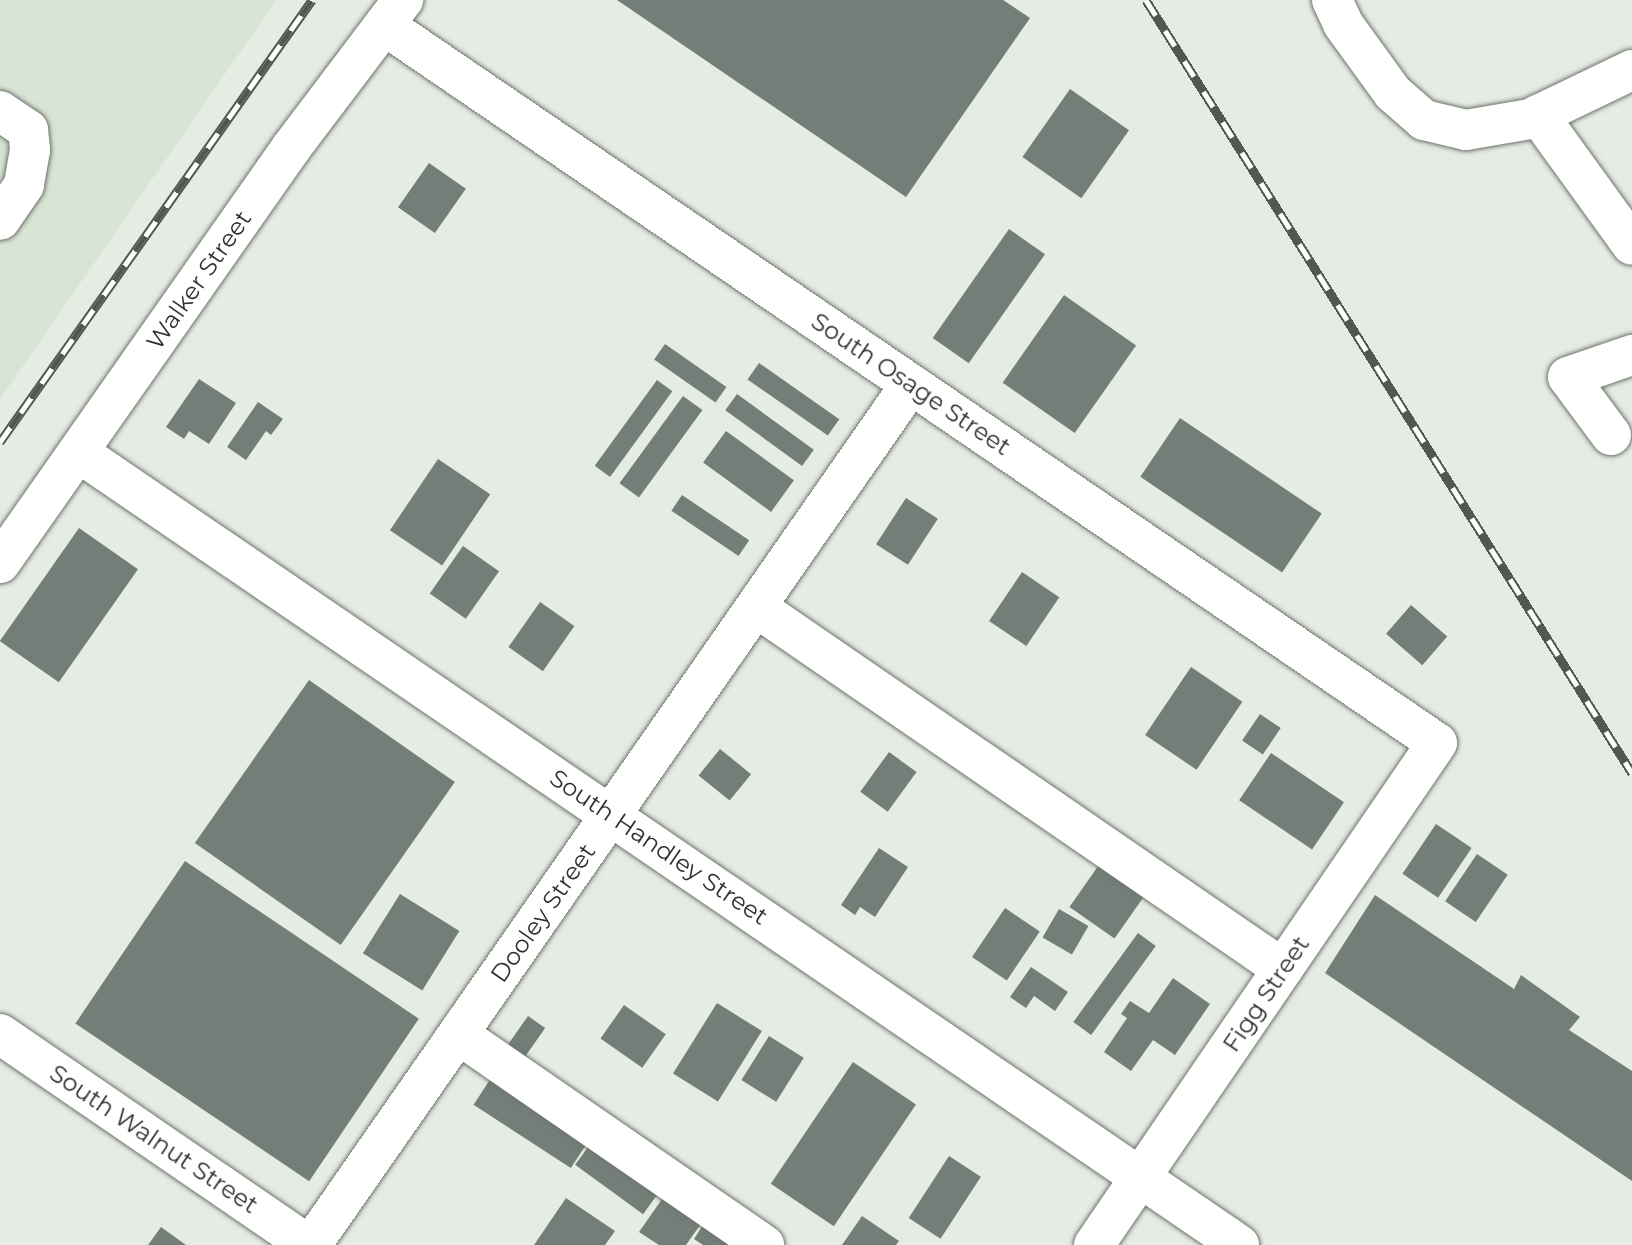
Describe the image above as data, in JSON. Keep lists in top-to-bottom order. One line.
{"streets":{"street":["Walker Street","South Osage Street","South Handley Street","Dooley Street","Figg Street","South Walnut Street"]},"crossings":[["Walker Street","South Osage Street"],["Walker Street","South Handley Street"],["South Osage Street","Dooley Street"],["South Osage Street","Figg Street"],["South Handley Street","Dooley Street"],["South Handley Street","Figg Street"],["Dooley Street","South Walnut Street"]]}
